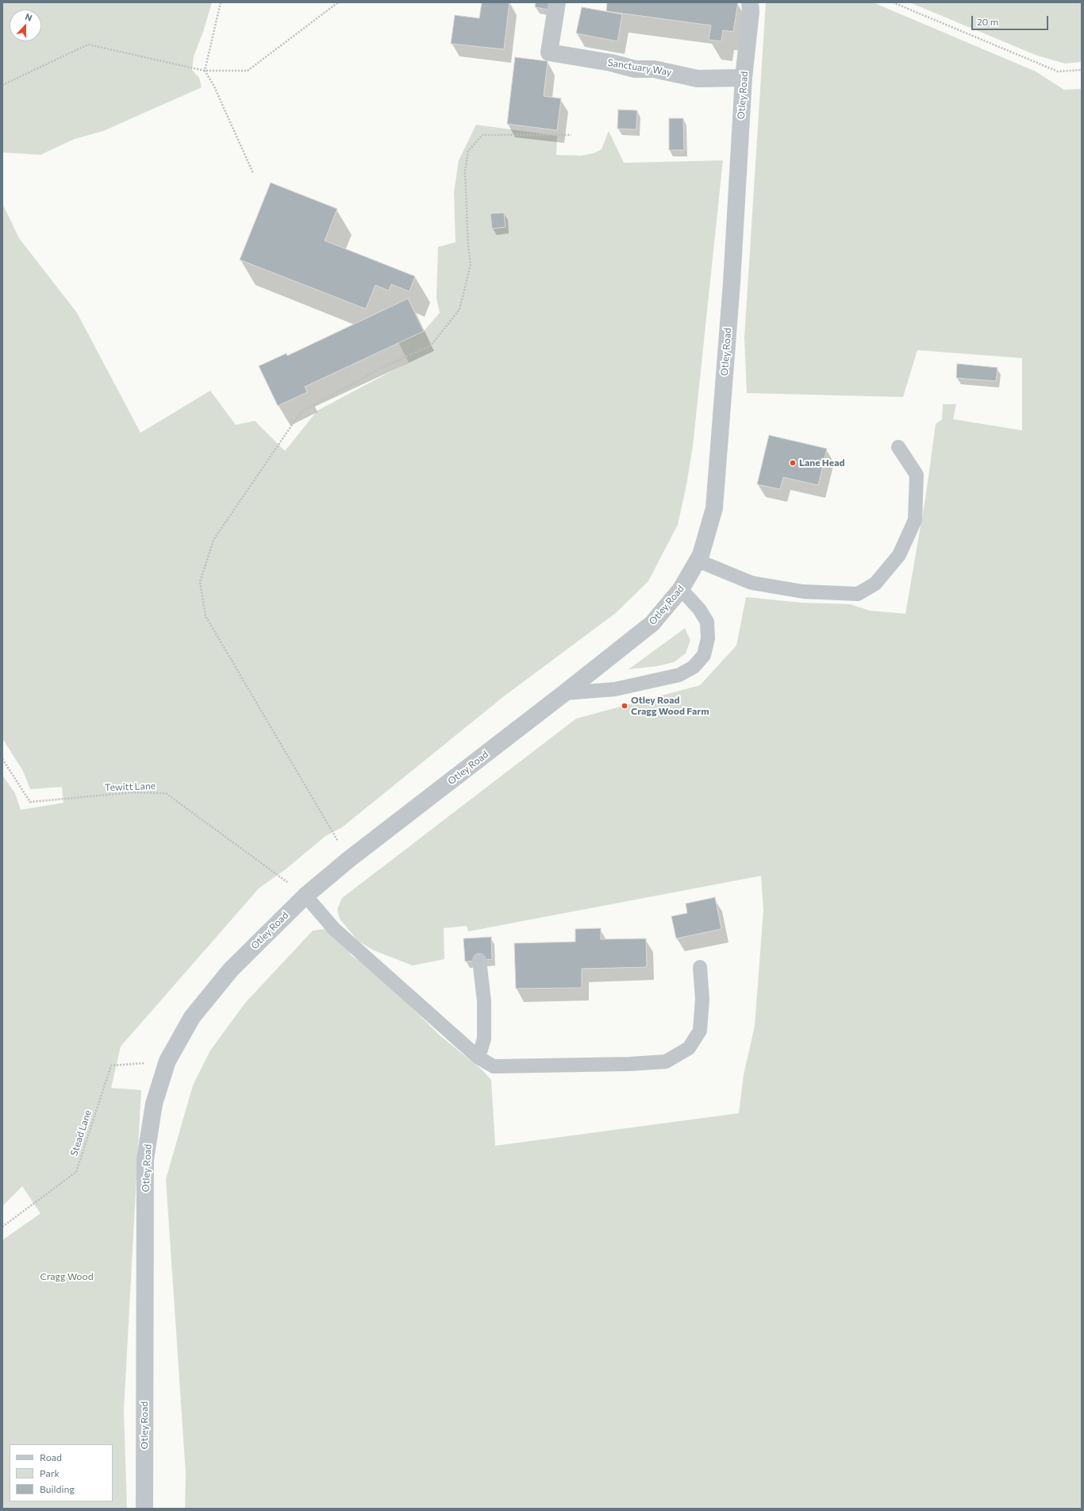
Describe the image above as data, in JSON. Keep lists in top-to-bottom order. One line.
{"streets":{"street":["Sanctuary Way","Otley Road"],"path":["Tewitt Lane","Stead Lane"]},"crossings":[["Sanctuary Way","Otley Road"],["Otley Road","Tewitt Lane"],["Otley Road","Stead Lane"]],"parks":["Cragg Wood"],"places":["Lane Head","Otley Road Cragg Wood Farm"],"legend":["Road","Park","Building"],"scale_bar":"20 m","north":"top"}
